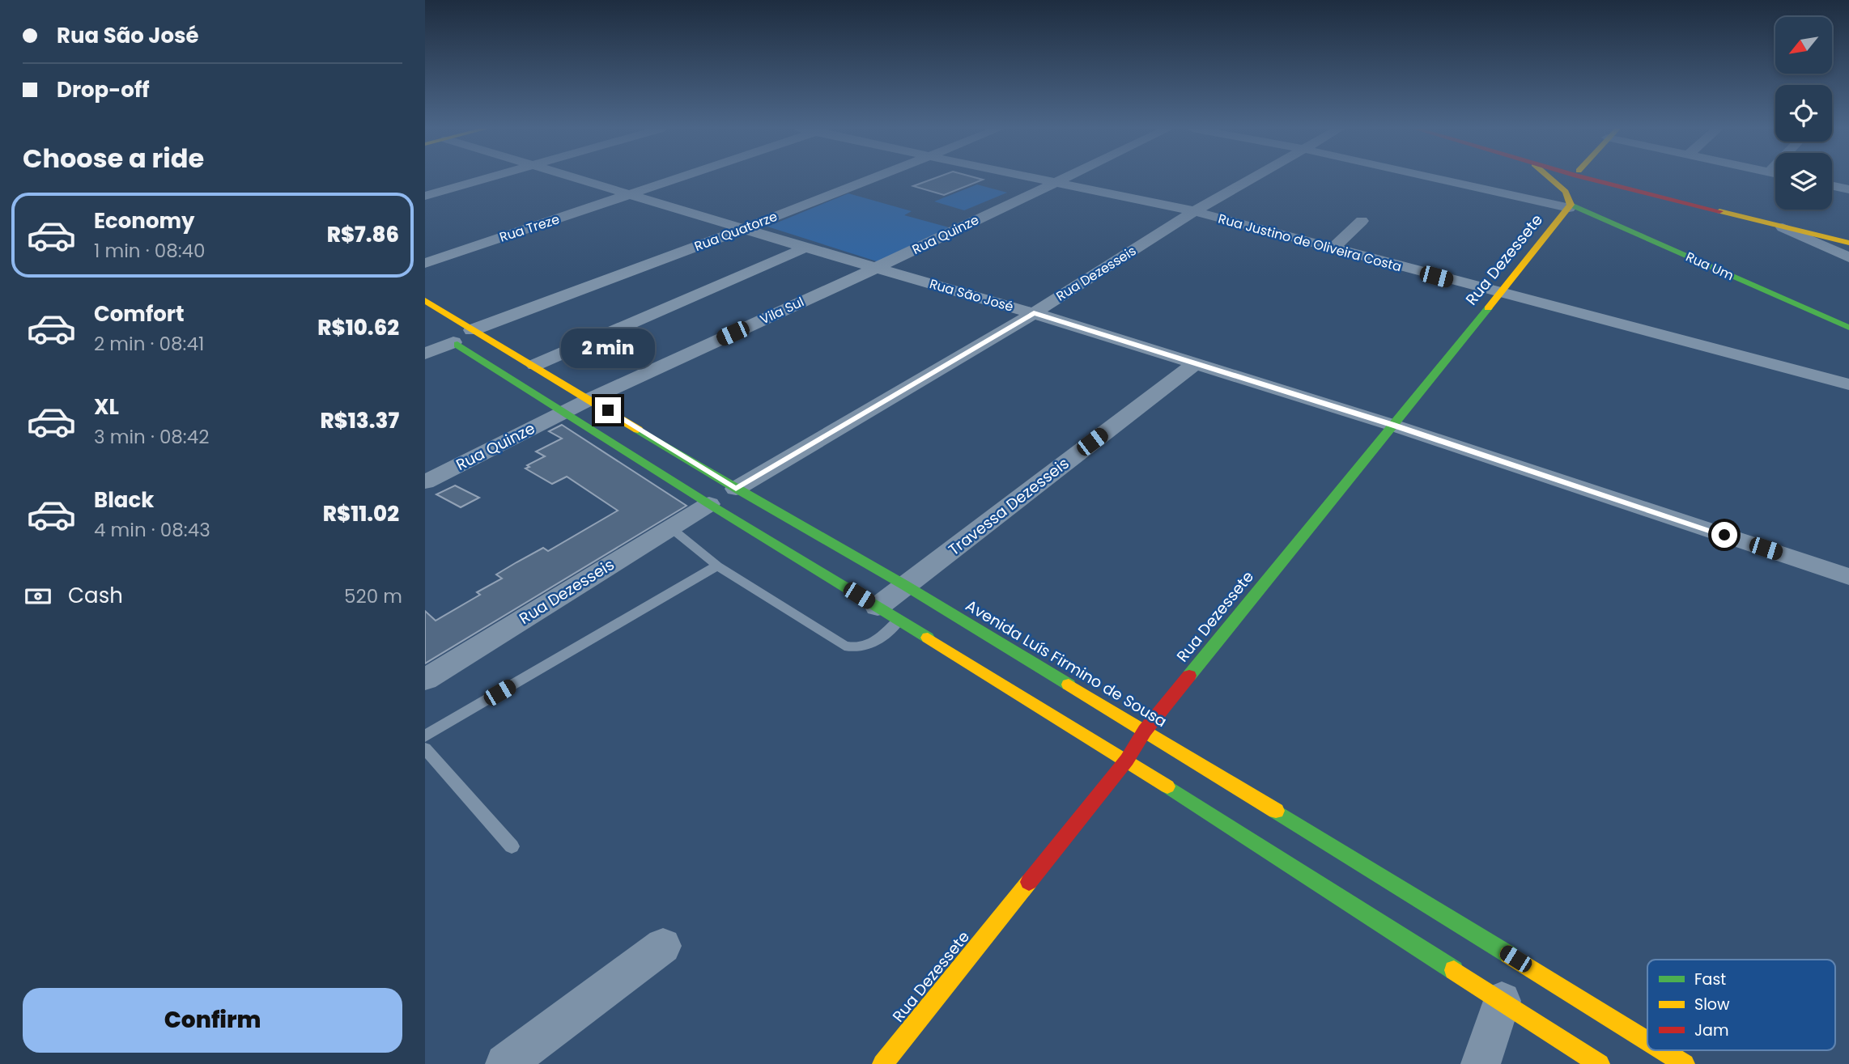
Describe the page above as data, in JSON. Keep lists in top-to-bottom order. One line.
{"streets":{"main road":["Rua Dezessete","Rua Um","Avenida Luís Firmino de Sousa"],"street":["Rua Treze","Rua Quatorze","Rua Quinze","Rua Justino de Oliveira Costa","Rua Dezesseis","Rua São José","Vila Sul","Travessa Dezesseis"]},"crossings":[["Rua Treze","Rua São José"],["Rua Quatorze","Rua São José"],["Rua Quatorze","Avenida Luís Firmino de Sousa"],["Rua Quinze","Rua Justino de Oliveira Costa"],["Rua Quinze","Rua São José"],["Rua Quinze","Vila Sul"],["Rua Justino de Oliveira Costa","Rua Dezessete"],["Rua Justino de Oliveira Costa","Rua Dezesseis"],["Rua Dezessete","Rua Um"],["Rua Dezessete","Rua São José"],["Rua Dezessete","Avenida Luís Firmino de Sousa"],["Rua Dezesseis","Rua São José"],["Rua Dezesseis","Avenida Luís Firmino de Sousa"],["Rua São José","Vila Sul"],["Rua São José","Travessa Dezesseis"],["Vila Sul","Avenida Luís Firmino de Sousa"],["Travessa Dezesseis","Avenida Luís Firmino de Sousa"]],"legend":["Fast","Slow","Jam"],"north":"bottom left","page":{"banner":["Rua São José","Drop-off"],"heading":"Choose a ride","list":[{"name":"Economy","note":"1 min · 08:40","value":"R$7.86"},{"name":"Comfort","note":"2 min · 08:41","value":"R$10.62"},{"name":"XL","note":"3 min · 08:42","value":"R$13.37"},{"name":"Black","note":"4 min · 08:43","value":"R$11.02"}],"bubble":"2 min","pay":["Cash","520 m"],"buttons":"Confirm"}}
